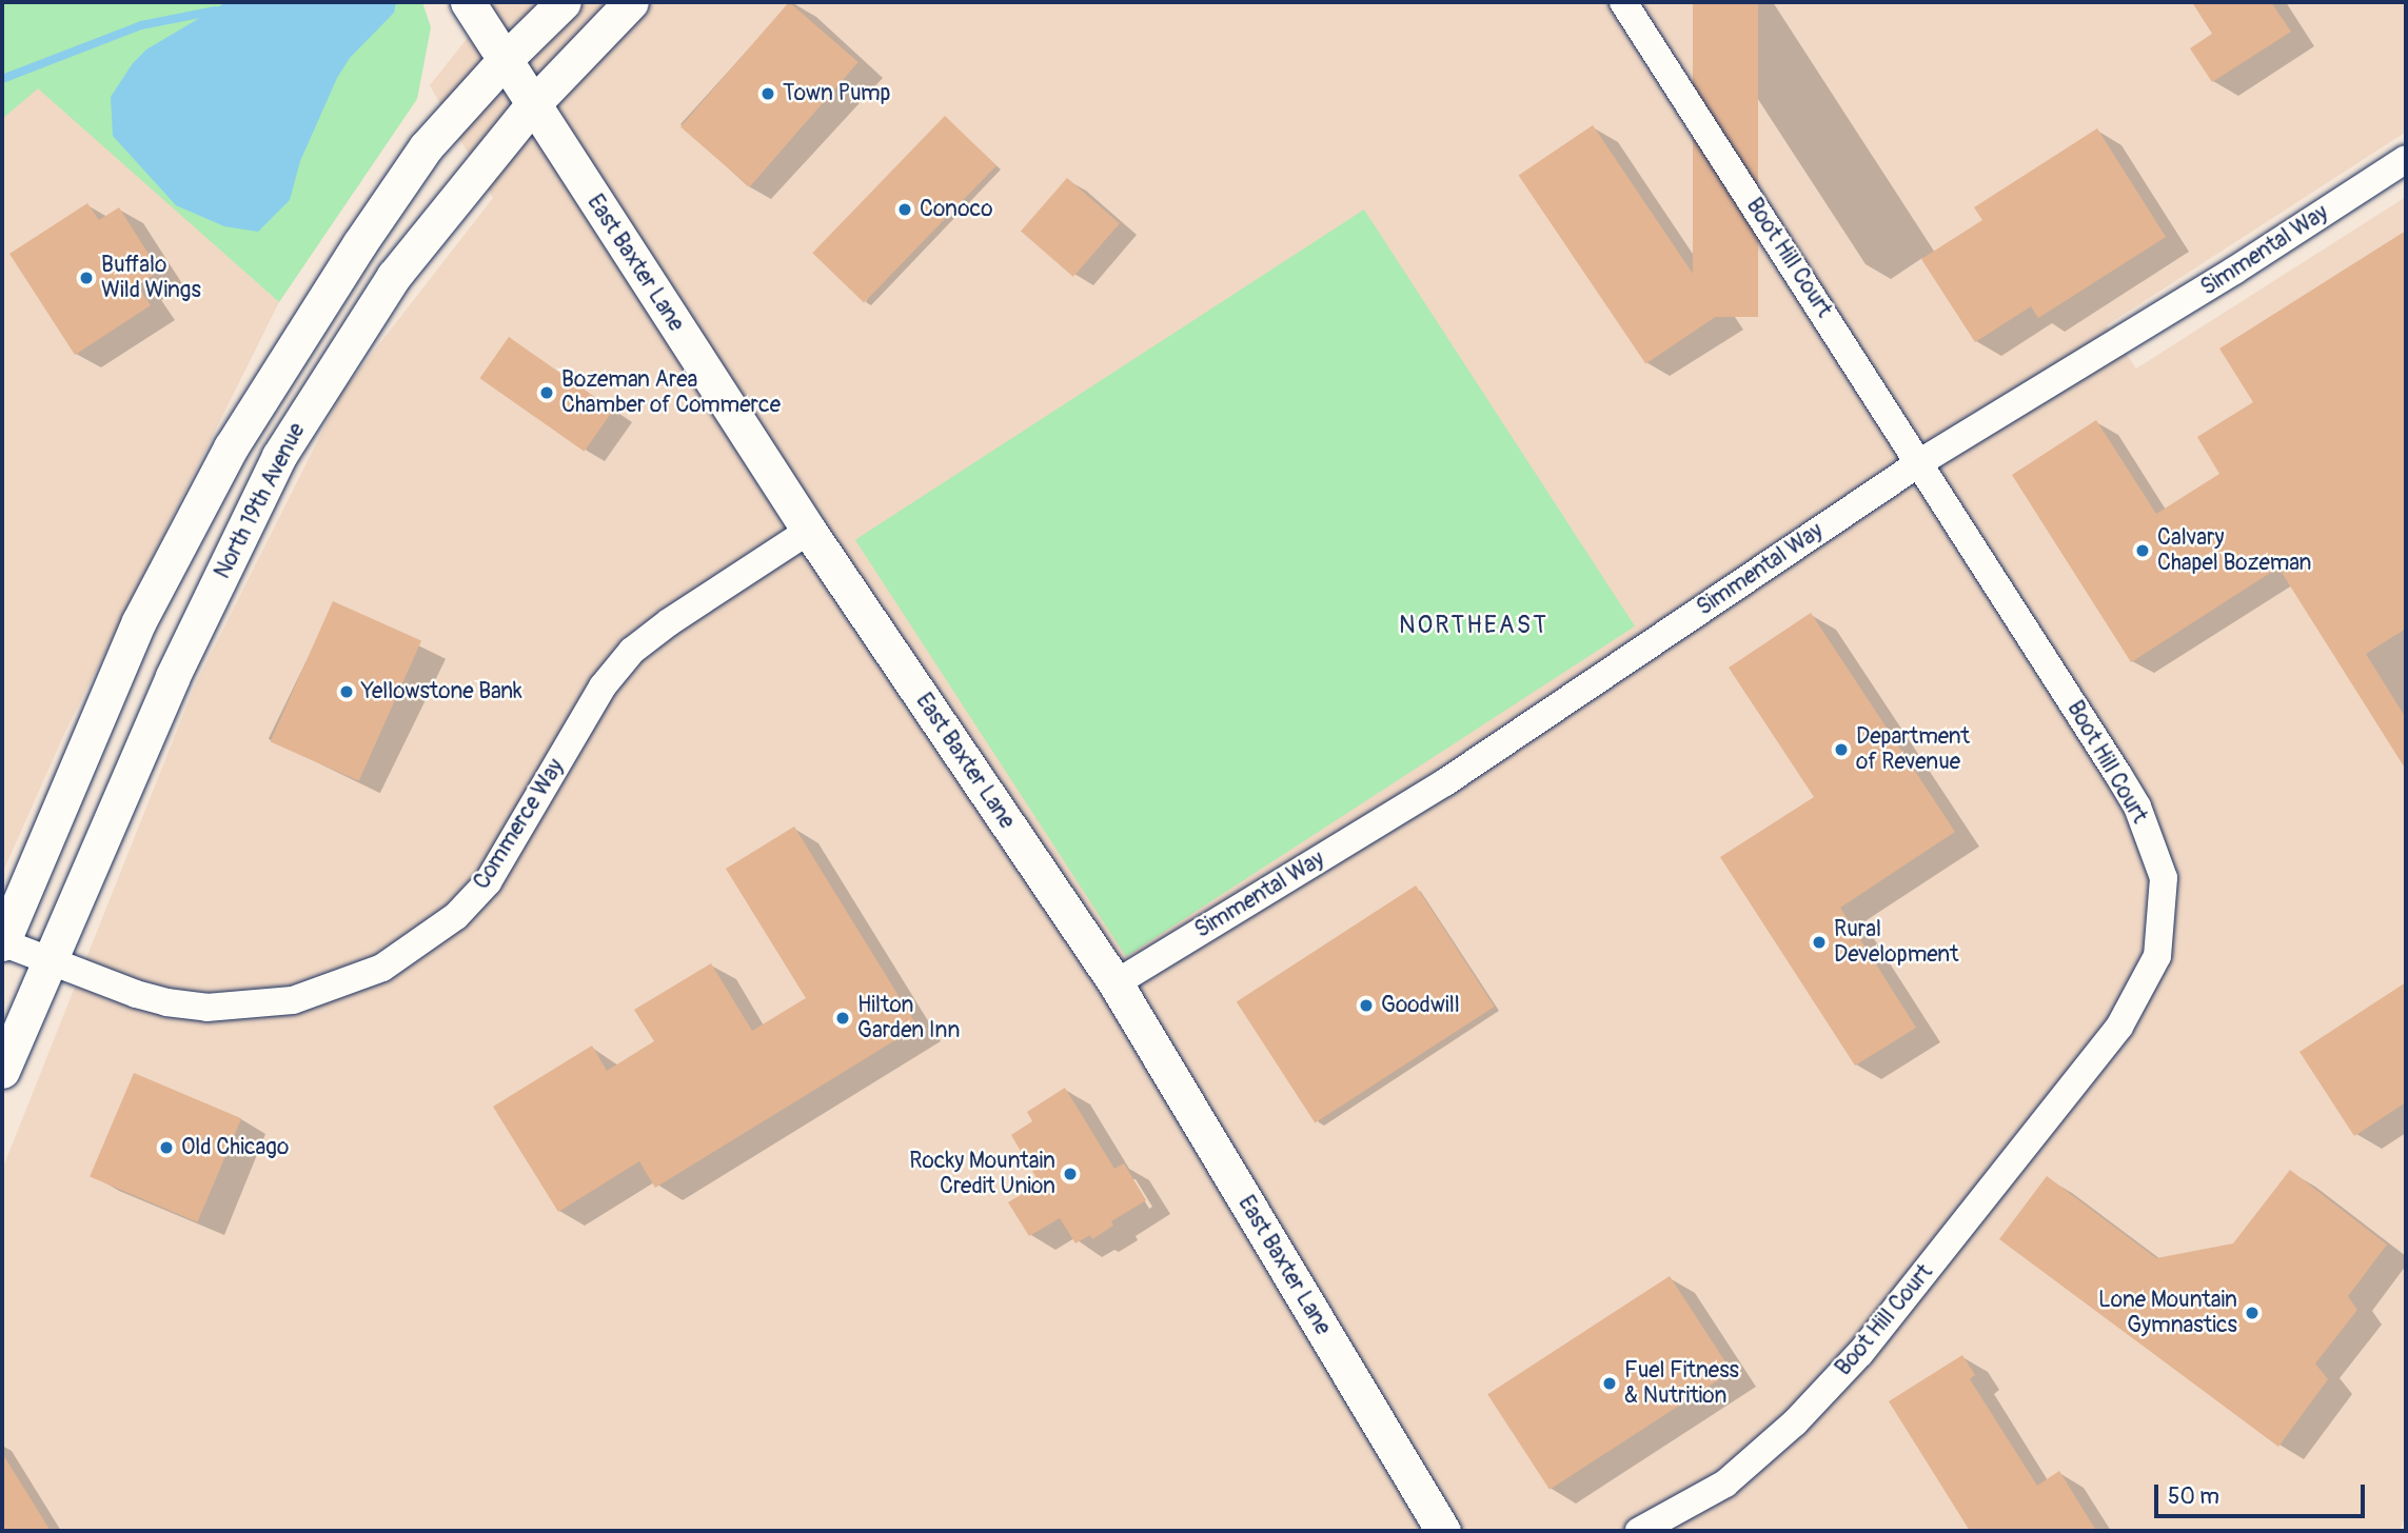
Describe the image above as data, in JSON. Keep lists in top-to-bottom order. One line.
{"streets":{"main road":["East Baxter Lane","North 19th Avenue"],"street":["Simmental Way","Boot Hill Court","Commerce Way"]},"crossings":[["Simmental Way","Boot Hill Court"],["Simmental Way","East Baxter Lane"],["East Baxter Lane","North 19th Avenue"],["East Baxter Lane","Commerce Way"],["North 19th Avenue","Commerce Way"]],"districts":["NORTHEAST"],"places":["Town Pump","Conoco","Buffalo Wild Wings","Bozeman Area Chamber of Commerce","Calvary Chapel Bozeman","Yellowstone Bank","Department of Revenue","Rural Development","Goodwill","Hilton Garden Inn","Old Chicago","Rocky Mountain Credit Union","Lone Mountain Gymnastics","Fuel Fitness & Nutrition"],"scale_bar":"50 m"}
